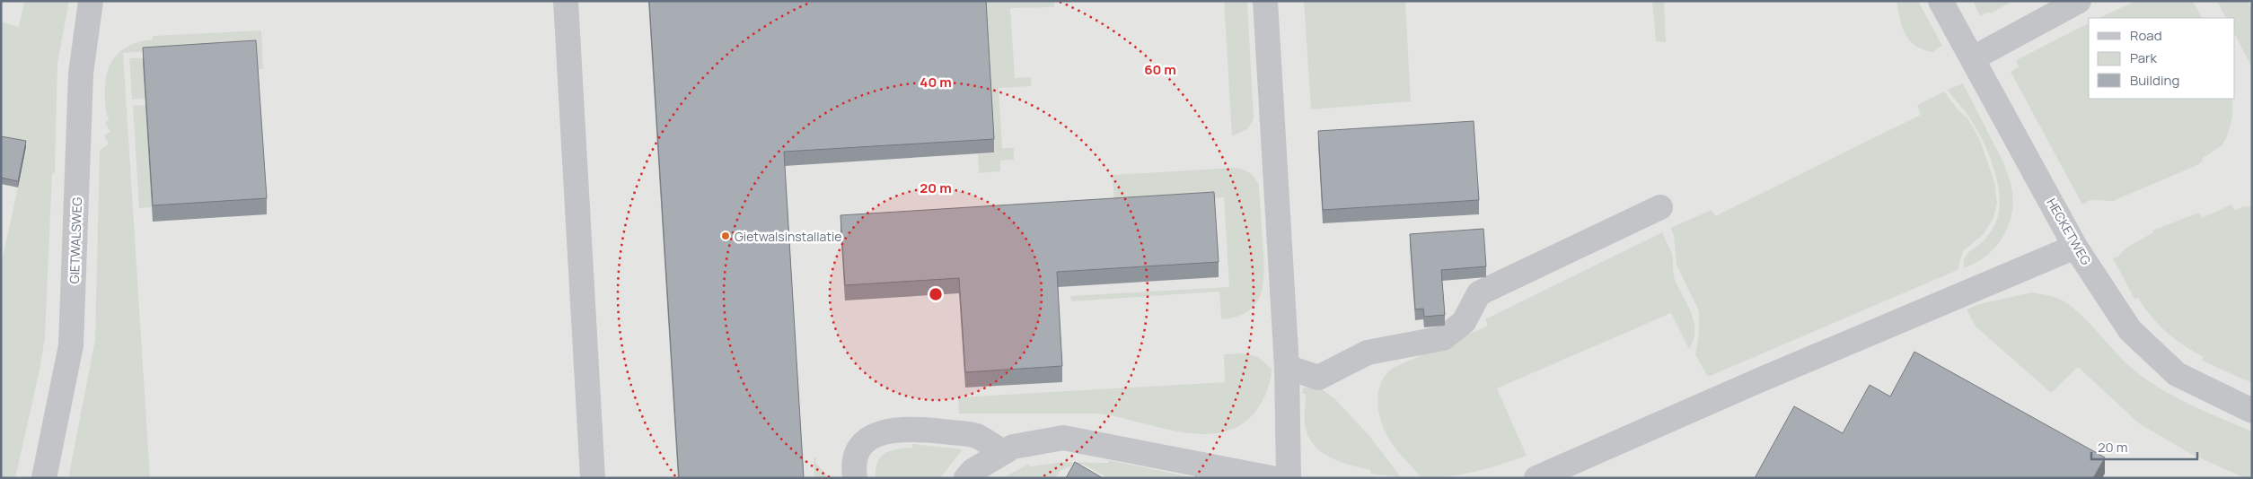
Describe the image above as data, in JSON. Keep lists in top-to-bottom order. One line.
{"streets":{"lane":["HECKETWEG","GIETWALSWEG"]},"places":["Gietwalsinstallatie"],"legend":["Road","Park","Building"],"scale_bar":"20 m","rings":["60 m","40 m","20 m"]}
